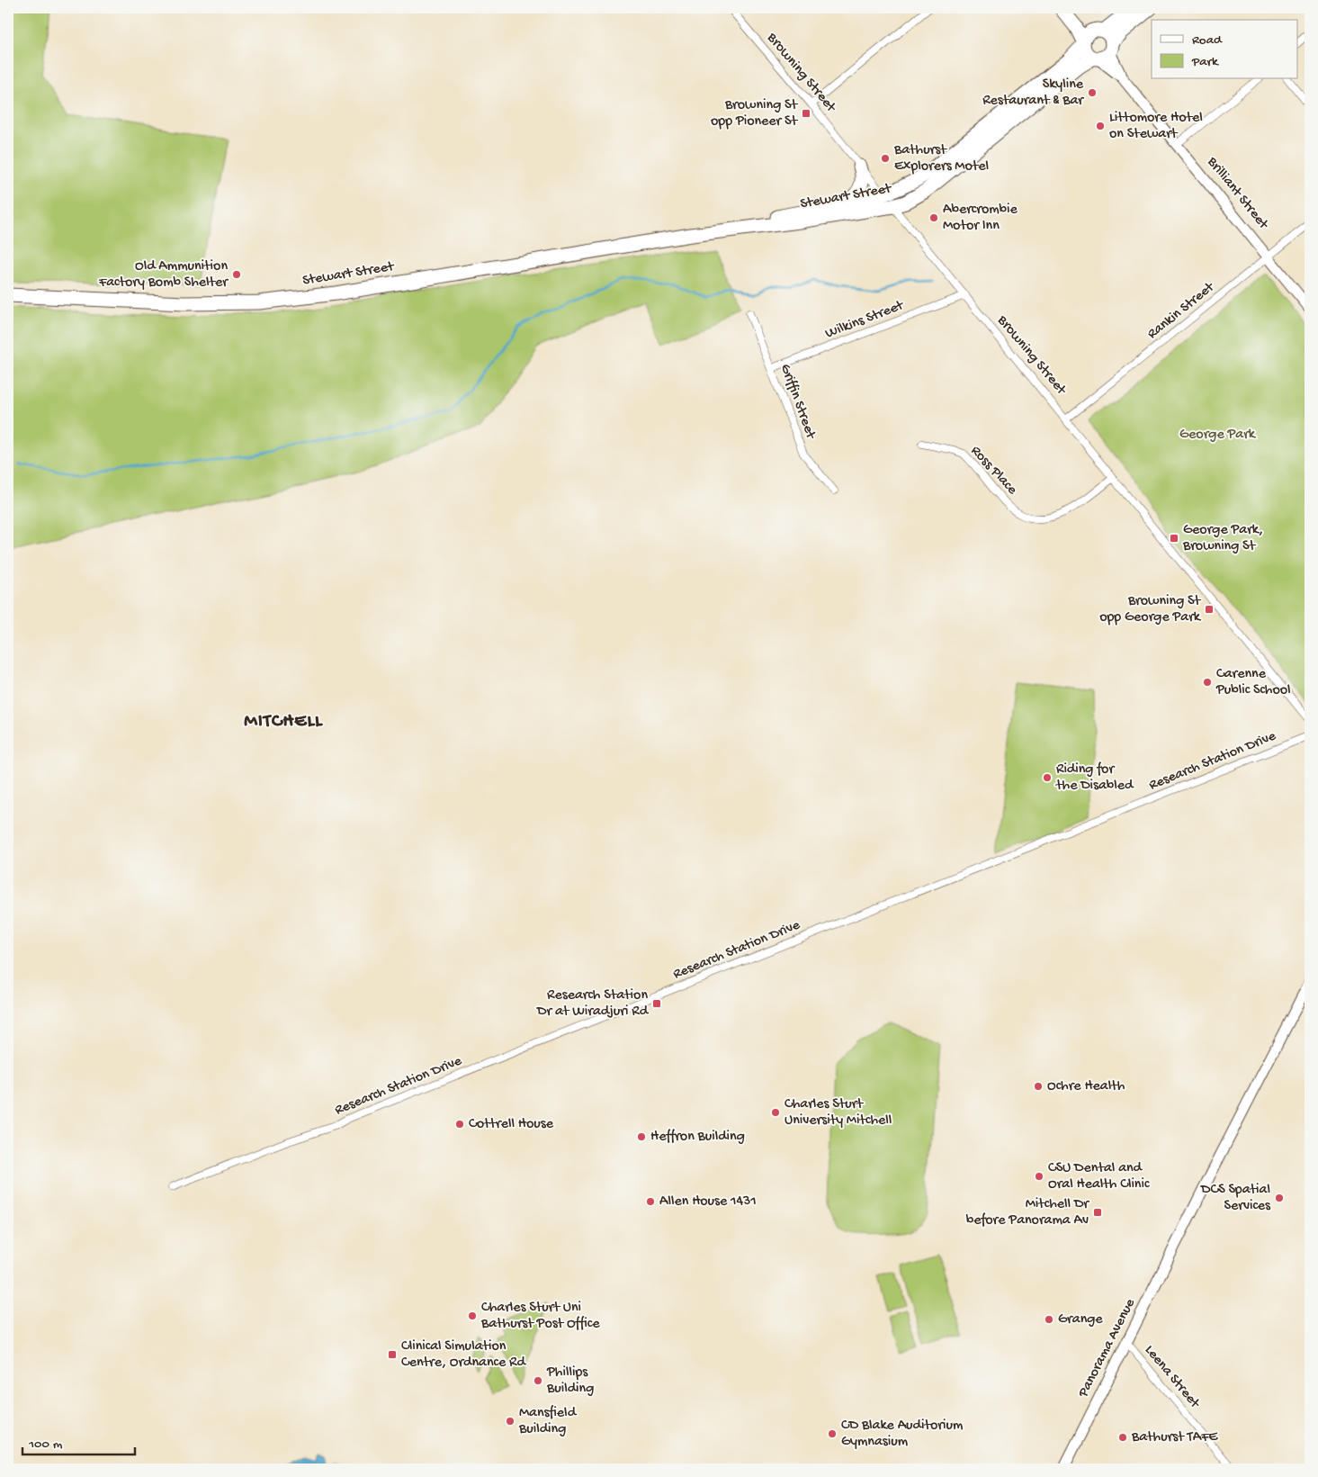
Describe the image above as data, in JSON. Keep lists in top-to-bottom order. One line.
{"streets":{"highway":["Stewart Street"],"street":["Browning Street","Brilliant Street","Rankin Street","Wilkins Street","Griffin Street","Ross Place","Research Station Drive","Panorama Avenue","Leena Street"]},"crossings":[["Browning Street","Stewart Street"],["Browning Street","Rankin Street"],["Browning Street","Wilkins Street"],["Browning Street","Ross Place"],["Brilliant Street","Stewart Street"],["Brilliant Street","Rankin Street"],["Wilkins Street","Griffin Street"],["Panorama Avenue","Leena Street"]],"districts":["MITCHELL"],"parks":["George Park"],"places":{"other":["Skyline Restaurant & Bar","Littomore Hotel on Stewart","Bathurst Explorers Motel","Abercrombie Motor Inn","Old Ammunition Factory Bomb Shelter","Carenne Public School","Riding for the Disabled","Ochre Health","Charles Sturt University Mitchell","Cottrell House","Heffron Building","CSU Dental and Oral Health Clinic","DCS Spatial Services","Allen House 1431","Charles Sturt Uni Bathurst Post Office","Grange","Phillips Building","Mansfield Building","CD Blake Auditorium Gymnasium","Bathurst TAFE"],"transit":["Browning St opp Pioneer St","George Park, Browning St","Browning St opp George Park","Research Station Dr at Wiradjuri Rd","Mitchell Dr before Panorama Av","Clinical Simulation Centre, Ordnance Rd"]},"legend":["Road","Park"],"scale_bar":"100 m"}
